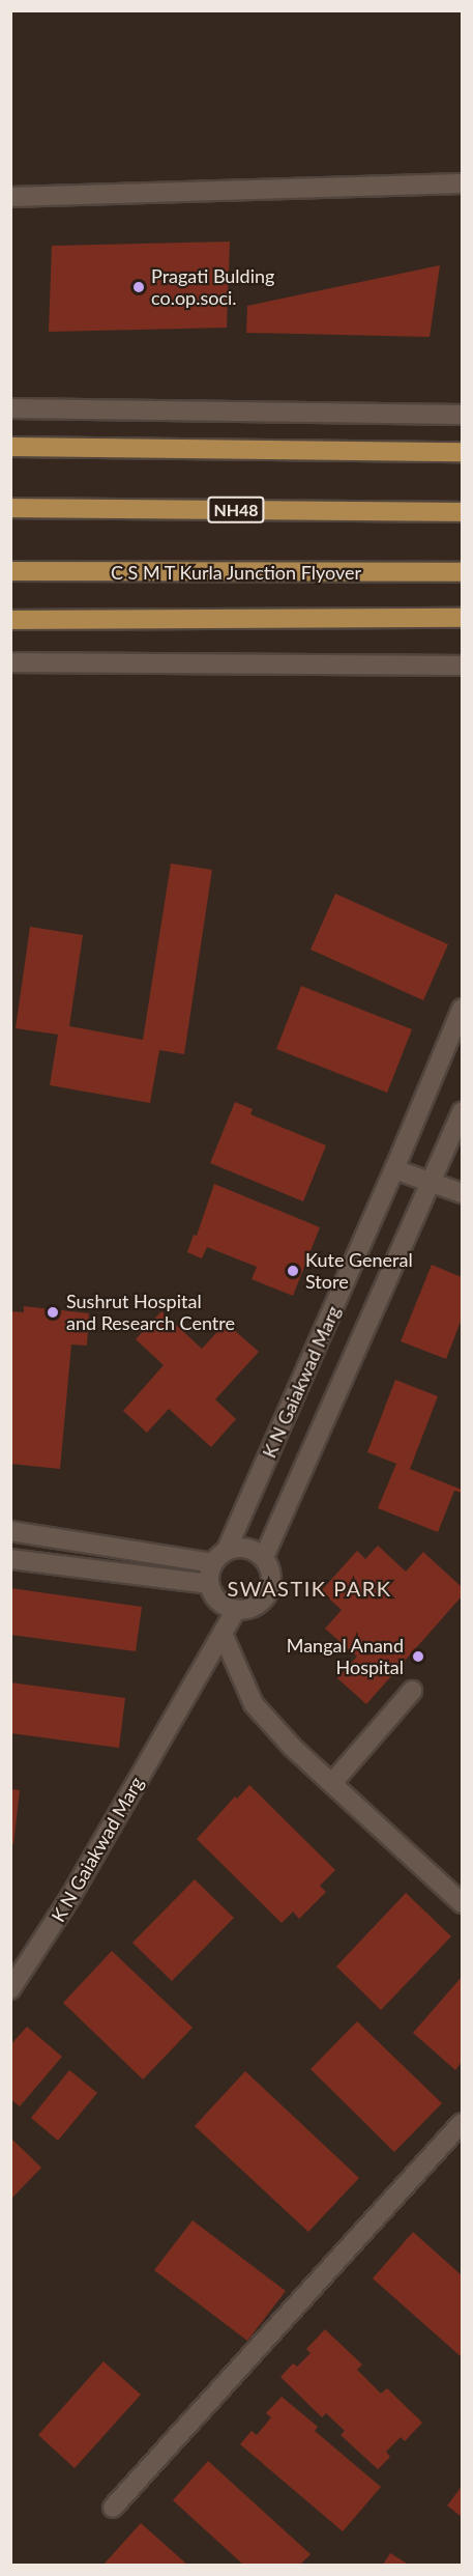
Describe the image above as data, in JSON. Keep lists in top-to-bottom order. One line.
{"streets":{"highway":["NH48","C S M T Kurla Junction Flyover"],"street":["K N Gaiakwad Marg"]},"districts":["SWASTIK PARK"],"places":["Pragati Bulding co.op.soci.","Kute General Store","Sushrut Hospital and Research Centre","Mangal Anand Hospital"]}
